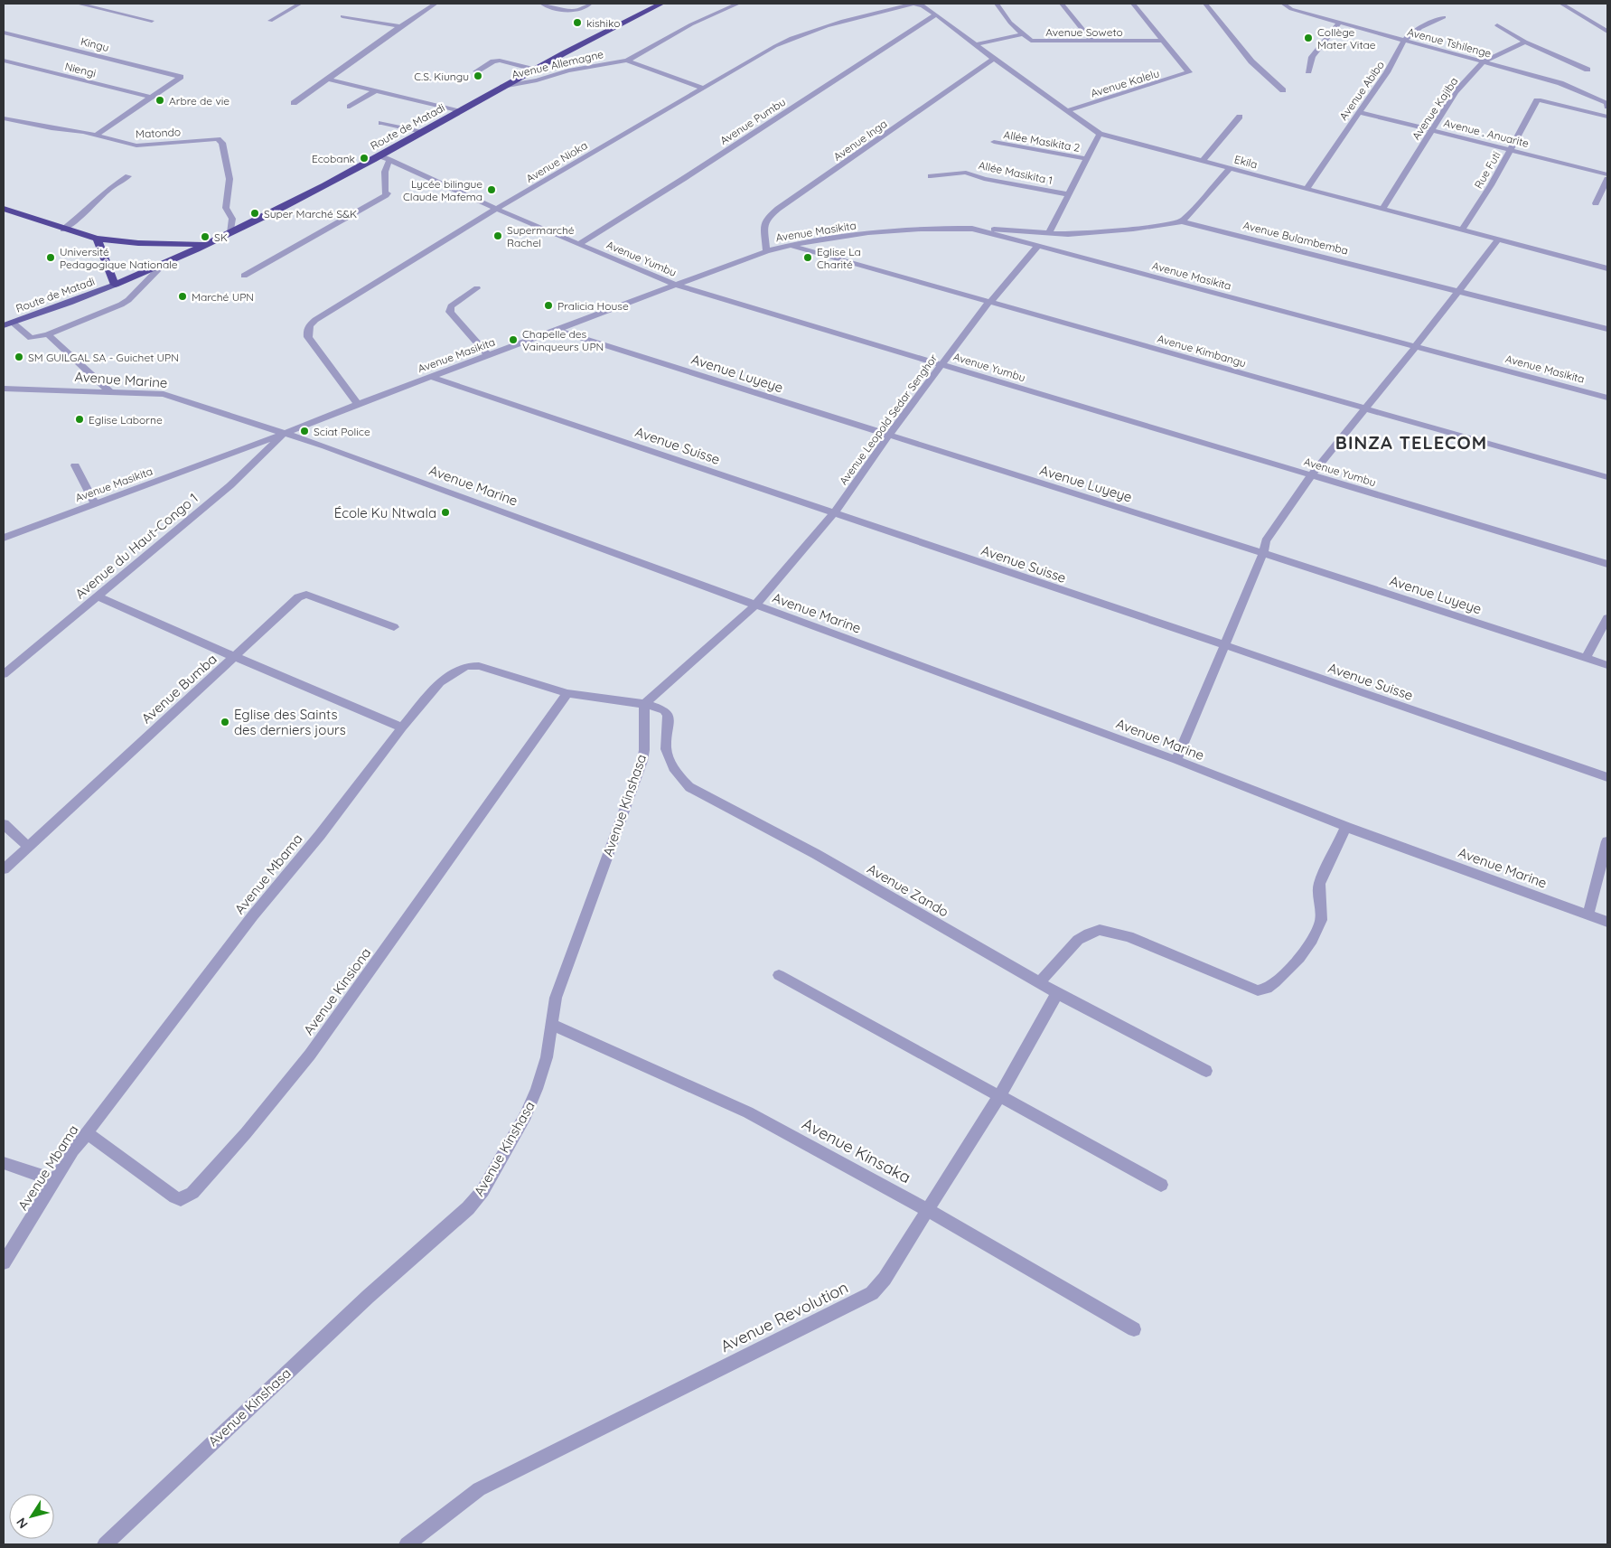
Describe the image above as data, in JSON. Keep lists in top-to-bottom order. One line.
{"streets":{"highway":["Route de Matadi"],"street":["Avenue Soweto","Avenue Tshilenge","Kingu","Avenue Allemagne","Niengi","Avenue Kalelu","Avenue Abibo","Avenue Kajiba","Avenue Pumbu","Matondo","Avenue . Anuarite","Avenue Inga","Allée Masikita 2","Avenue Nioka","Ekila","Rue Futi","Allée Masikita 1","Avenue Masikita","Avenue Bulambemba","Avenue Yumbu","Avenue Kimbangu","Avenue Luyeye","Avenue Marine","Avenue Leopold Sedar Senghor","Avenue Suisse","Avenue du Haut-Congo 1","Avenue Bumba","Avenue Kinshasa","Avenue Mbama","Avenue Zando","Avenue Kinsiona","Avenue Kinsaka","Avenue Revolution"]},"crossings":[["Avenue Soweto","Avenue Kalelu"],["Avenue Tshilenge","Avenue Abibo"],["Avenue Tshilenge","Avenue Kajiba"],["Avenue Tshilenge","Rue Futi"],["Kingu","Niengi"],["Avenue Allemagne","Route de Matadi"],["Avenue Kalelu","Ekila"],["Avenue Abibo","Avenue . Anuarite"],["Avenue Abibo","Ekila"],["Avenue Kajiba","Avenue . Anuarite"],["Avenue Kajiba","Ekila"],["Avenue Pumbu","Ekila"],["Avenue Pumbu","Avenue Yumbu"],["Route de Matadi","Matondo"],["Route de Matadi","Avenue Yumbu"],["Avenue . Anuarite","Rue Futi"],["Avenue Inga","Ekila"],["Avenue Inga","Avenue Masikita"],["Avenue Nioka","Ekila"],["Avenue Nioka","Avenue Masikita"],["Avenue Nioka","Avenue Yumbu"],["Ekila","Rue Futi"],["Avenue Masikita","Avenue Bulambemba"],["Avenue Masikita","Avenue Yumbu"],["Avenue Masikita","Avenue Kimbangu"],["Avenue Masikita","Avenue Luyeye"],["Avenue Masikita","Avenue Marine"],["Avenue Masikita","Avenue Leopold Sedar Senghor"],["Avenue Masikita","Avenue Suisse"],["Avenue Masikita","Avenue du Haut-Congo 1"],["Avenue Yumbu","Avenue Leopold Sedar Senghor"],["Avenue Kimbangu","Avenue Leopold Sedar Senghor"],["Avenue Luyeye","Avenue Leopold Sedar Senghor"],["Avenue Marine","Avenue Leopold Sedar Senghor"],["Avenue Marine","Avenue du Haut-Congo 1"],["Avenue Leopold Sedar Senghor","Avenue Suisse"],["Avenue Kinshasa","Avenue Mbama"],["Avenue Kinshasa","Avenue Zando"],["Avenue Kinshasa","Avenue Kinsaka"],["Avenue Mbama","Avenue Zando"],["Avenue Mbama","Avenue Kinsiona"],["Avenue Zando","Avenue Revolution"],["Avenue Kinsaka","Avenue Revolution"]],"districts":["BINZA TELECOM"],"places":["kishiko","Collège Mater Vitae","C.S. Kiungu","Arbre de vie","Ecobank","Lycée bilingue Claude Mafema","Super Marché S&K","Supermarché Rachel","SK","Université Pedagogique Nationale","Eglise La Charité","Marché UPN","Pralicia House","Chapelle des Vainqueurs UPN","SM GUILGAL SA - Guichet UPN","Eglise Laborne","Sciat Police","École Ku Ntwala","Eglise des Saints des derniers jours"],"north":"bottom left"}
